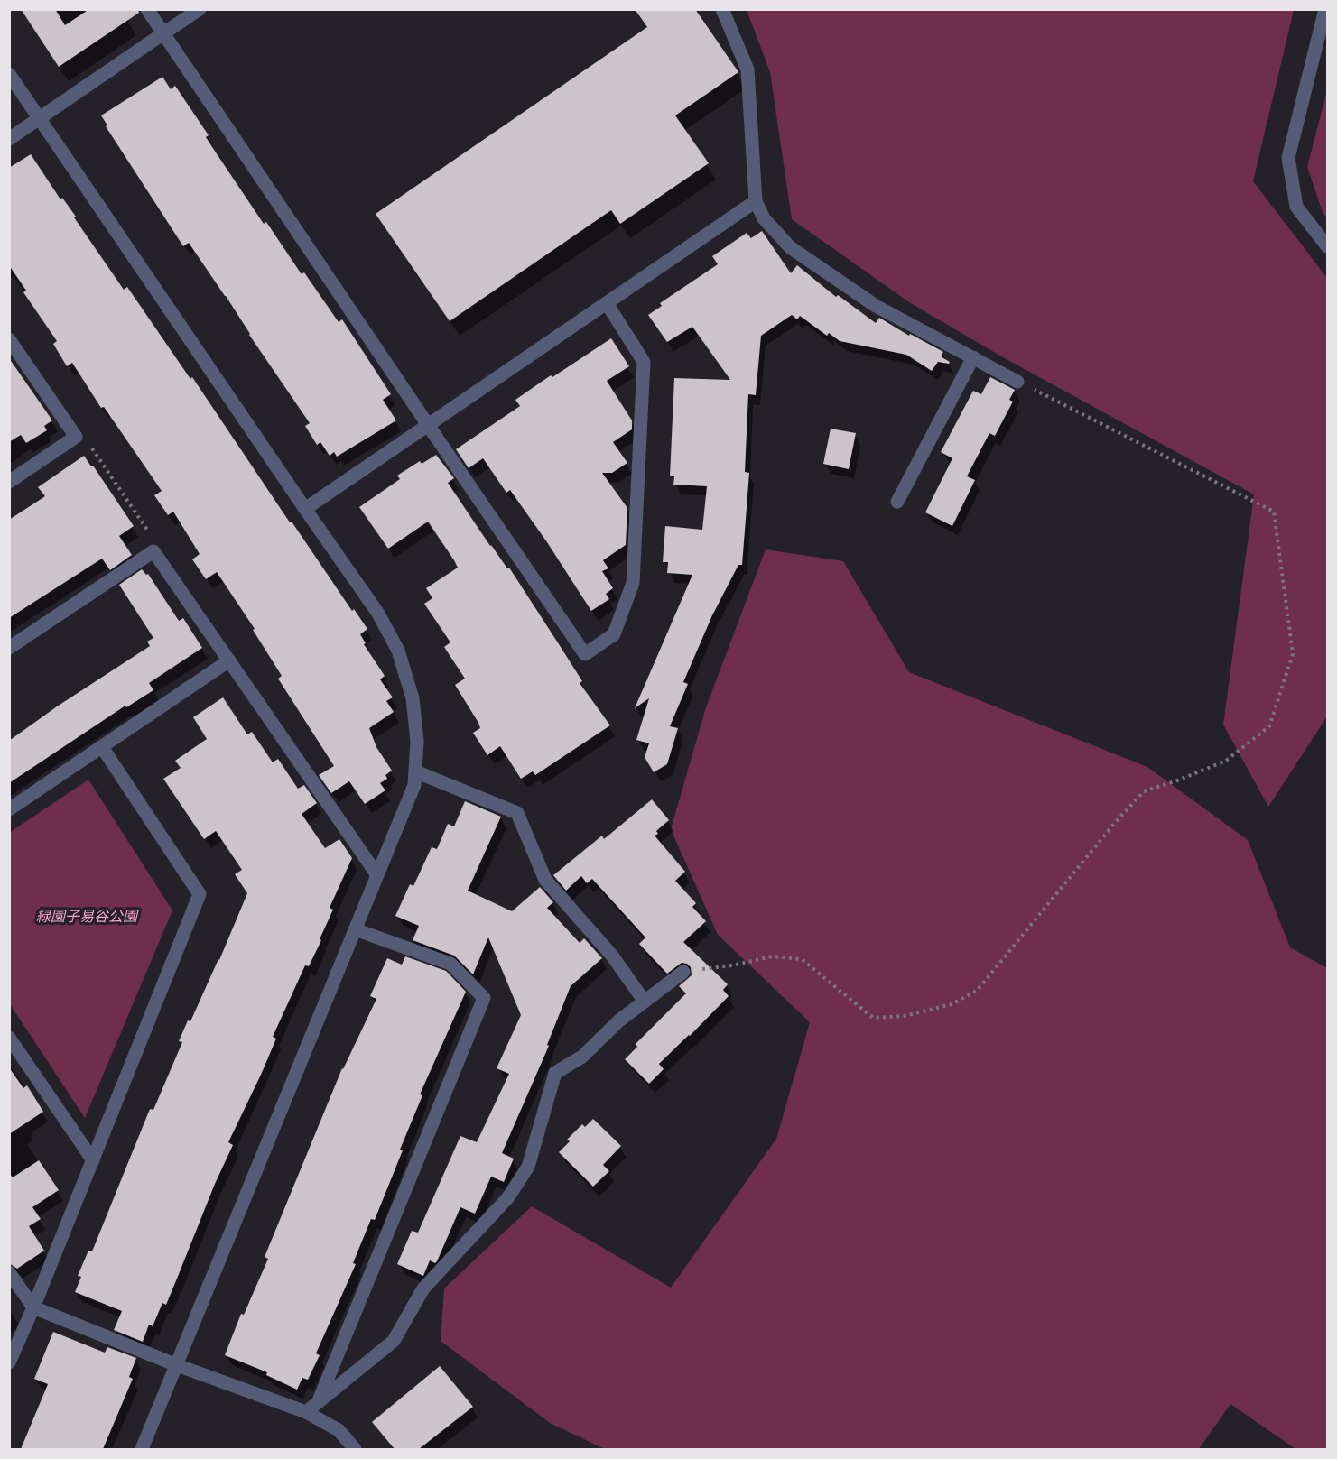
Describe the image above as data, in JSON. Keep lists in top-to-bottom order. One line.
{"parks":["緑園子易谷公園"]}
